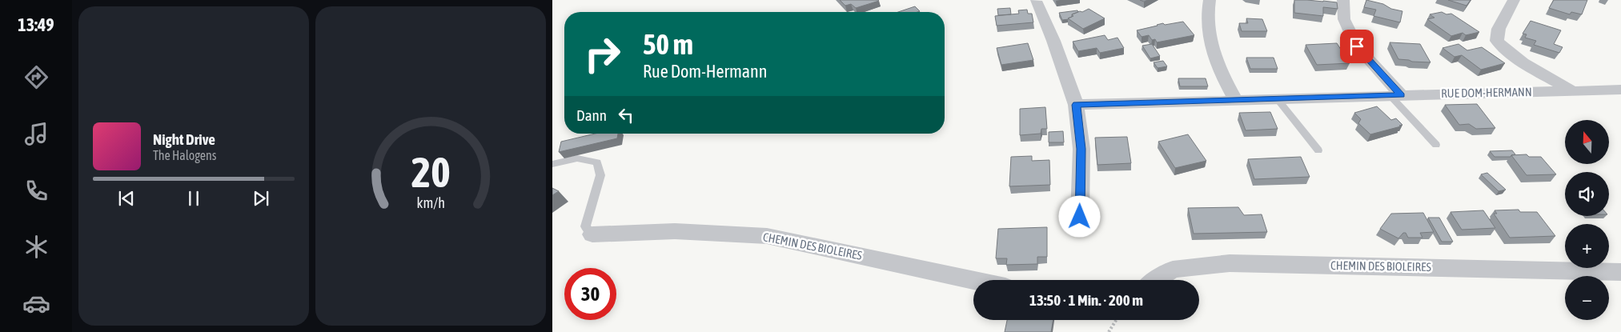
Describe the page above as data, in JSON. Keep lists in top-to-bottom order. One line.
{"streets":{"street":["RUE DOM-HERMANN","CHEMIN DES BIOLEIRES"]},"north":"top","page":{"tabs":"13:49","turn":["50 m","Rue Dom-Hermann"],"then":"Dann","map_buttons":["+","−"],"song":["Night Drive","The Halogens"],"limit":"30","trip":"13:50 · 1 Min. · 200 m","gauge":["20","km/h"]}}
